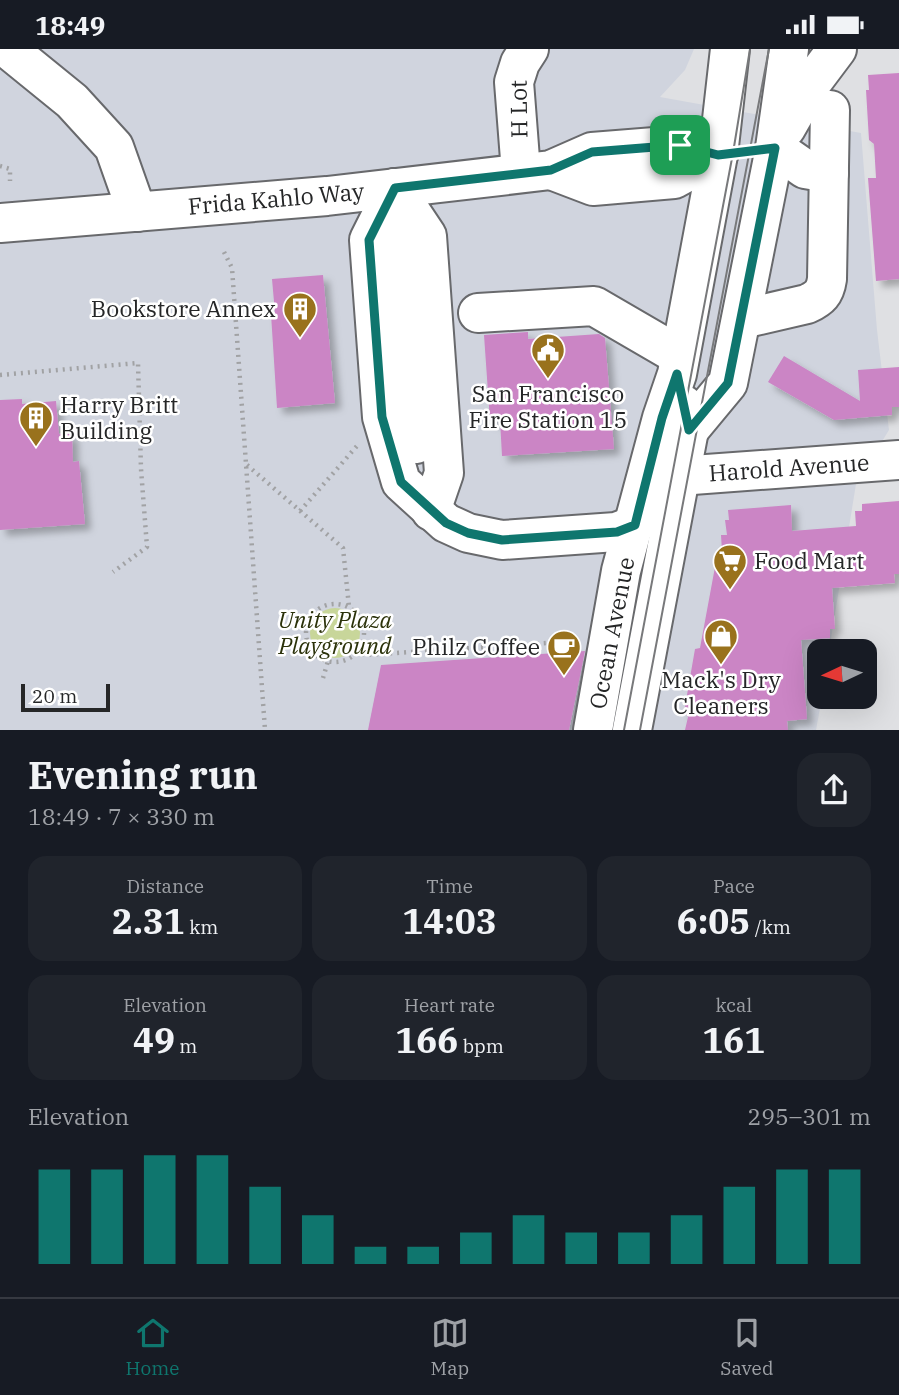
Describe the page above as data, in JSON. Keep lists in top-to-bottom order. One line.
{"streets":{"main road":["H Lot","Frida Kahlo Way","Harold Avenue","Ocean Avenue"]},"crossings":[["H Lot","Frida Kahlo Way"],["Frida Kahlo Way","Ocean Avenue"],["Harold Avenue","Ocean Avenue"]],"parks":["Unity Plaza Playground"],"places":{"building":["Bookstore Annex","Harry Britt Building"],"public building":["San Francisco Fire Station 15"],"supermarket":["Food Mart"],"shop":["Mack's Dry Cleaners"],"cafe":["Philz Coffee"]},"scale_bar":"20 m","north":"left","page":{"status":"18:49","scale":"20 m","heading":["Evening run","18:49 · 7 × 330 m"],"stats":[["Distance","2.31 km"],["Time","14:03"],["Pace","6:05 /km"],["Elevation","49 m"],["Heart rate","166 bpm"],["kcal","161"]],"chart":["Elevation","295–301 m"],"tabs":["Home","Map","Saved"]}}
